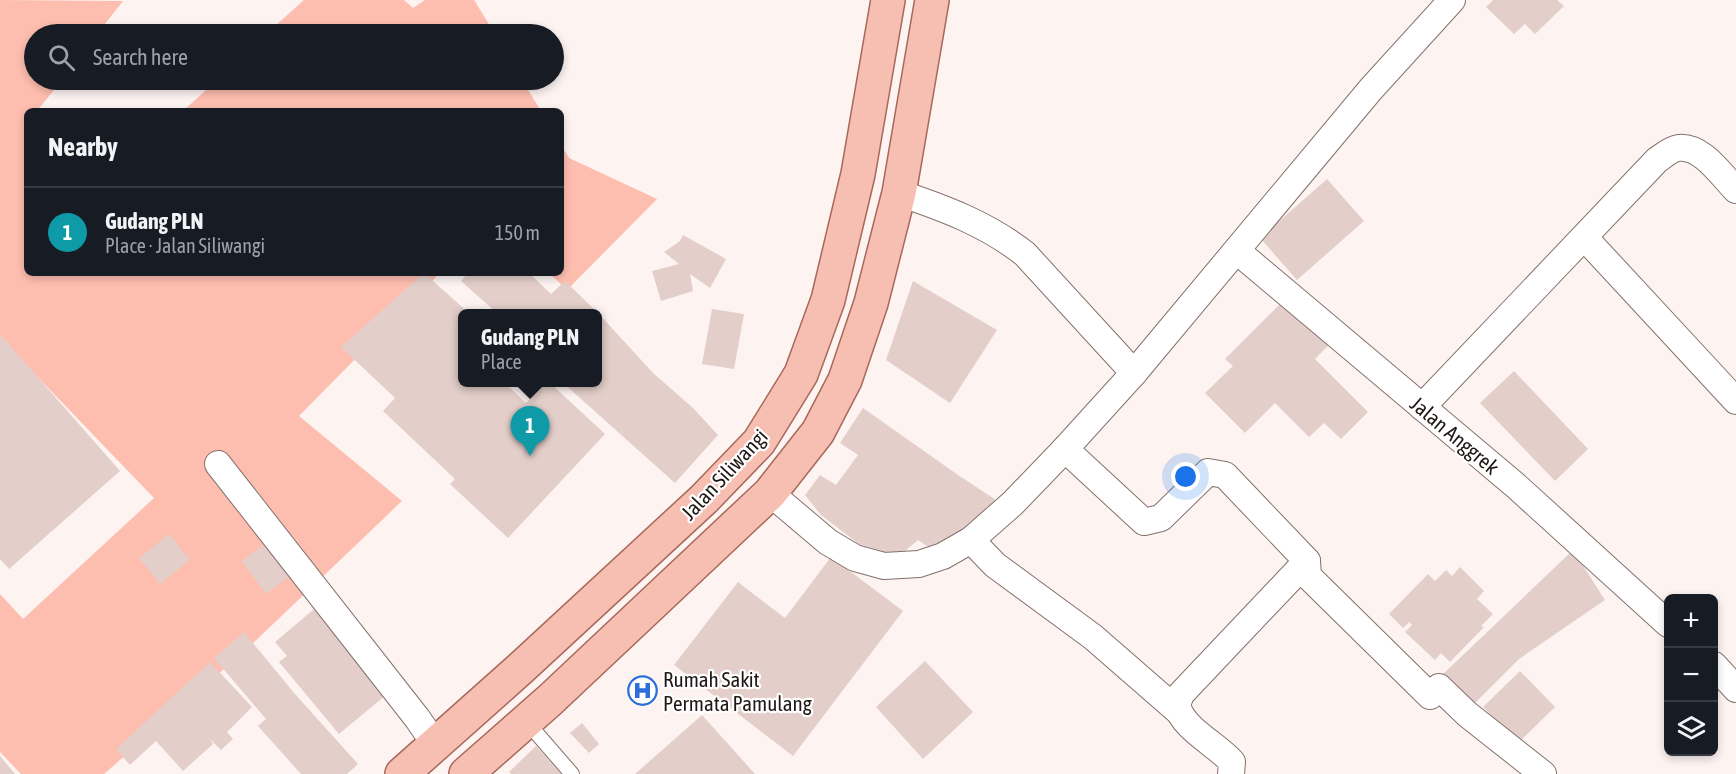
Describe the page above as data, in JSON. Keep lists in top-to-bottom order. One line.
{"streets":{"main road":["Jalan Siliwangi"],"street":["Jalan Anggrek"]},"places":{"hospital":["Rumah Sakit Permata Pamulang"]},"page":{"search":"Search here","heading":"Nearby","list":[{"mark":"1","name":"Gudang PLN","note":"Place · Jalan Siliwangi","value":"150 m"}],"popup":["Gudang PLN","Place"],"pins":"1","map_buttons":["+","−"]}}
